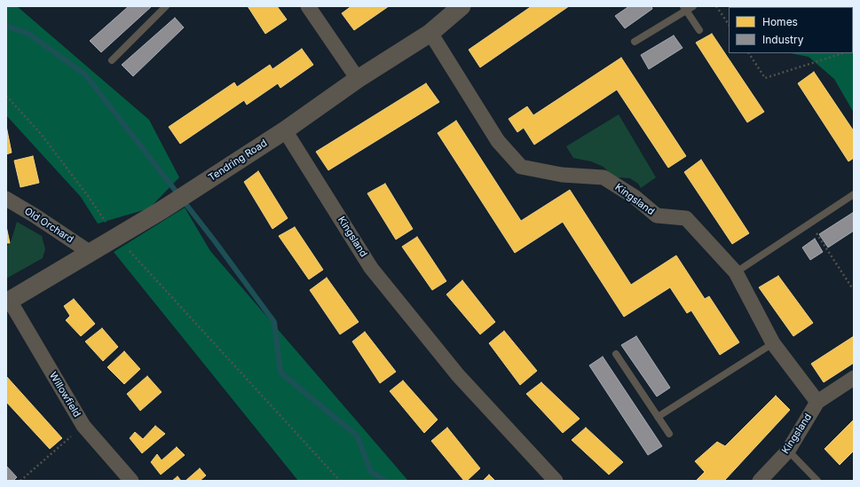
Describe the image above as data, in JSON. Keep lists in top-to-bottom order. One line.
{"streets":{"street":["Tendring Road","Kingsland","Old Orchard","Willowfield"]},"crossings":[["Tendring Road","Kingsland"],["Tendring Road","Old Orchard"],["Tendring Road","Willowfield"]],"legend":["Homes","Industry"]}
